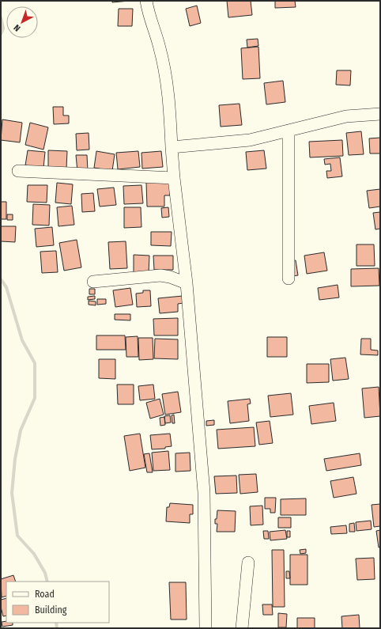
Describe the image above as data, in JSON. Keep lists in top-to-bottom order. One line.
{"legend":["Road","Building"],"north":"bottom left"}
